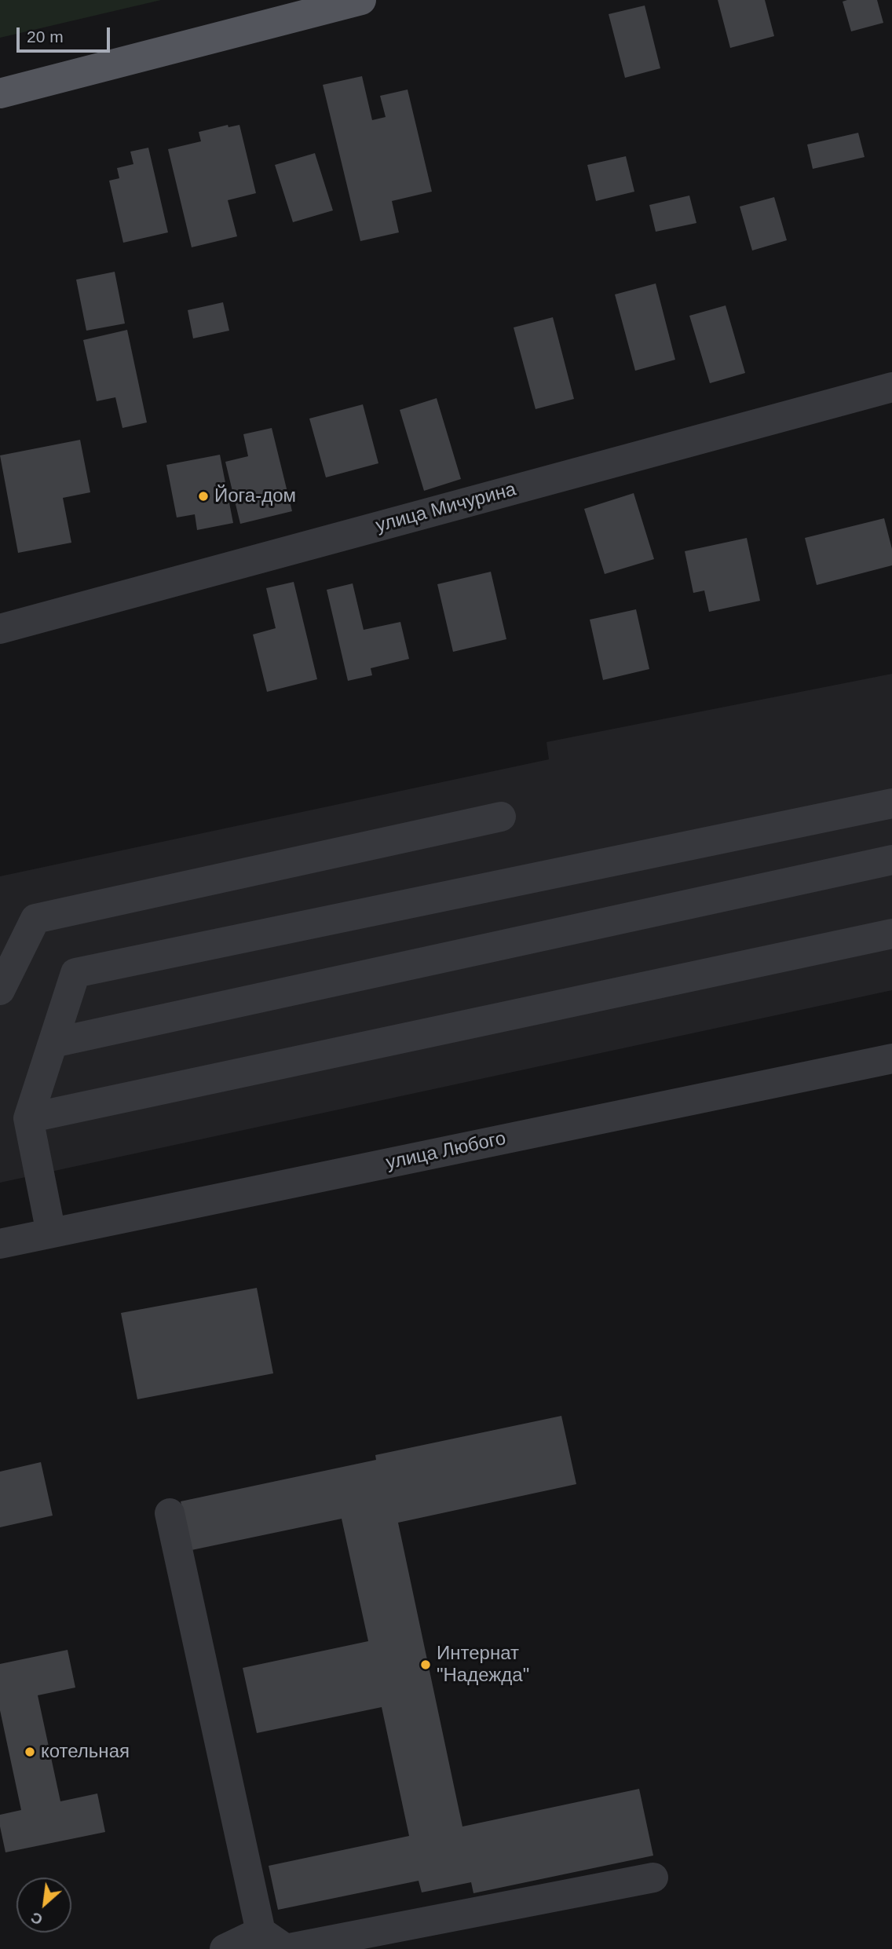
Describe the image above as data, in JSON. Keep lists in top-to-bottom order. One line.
{"streets":{"street":["улица Мичурина","улица Любого"]},"places":["Йога-дом","Интернат \"Надежда\"","котельная"],"scale_bar":"20 m","north":"bottom left"}
